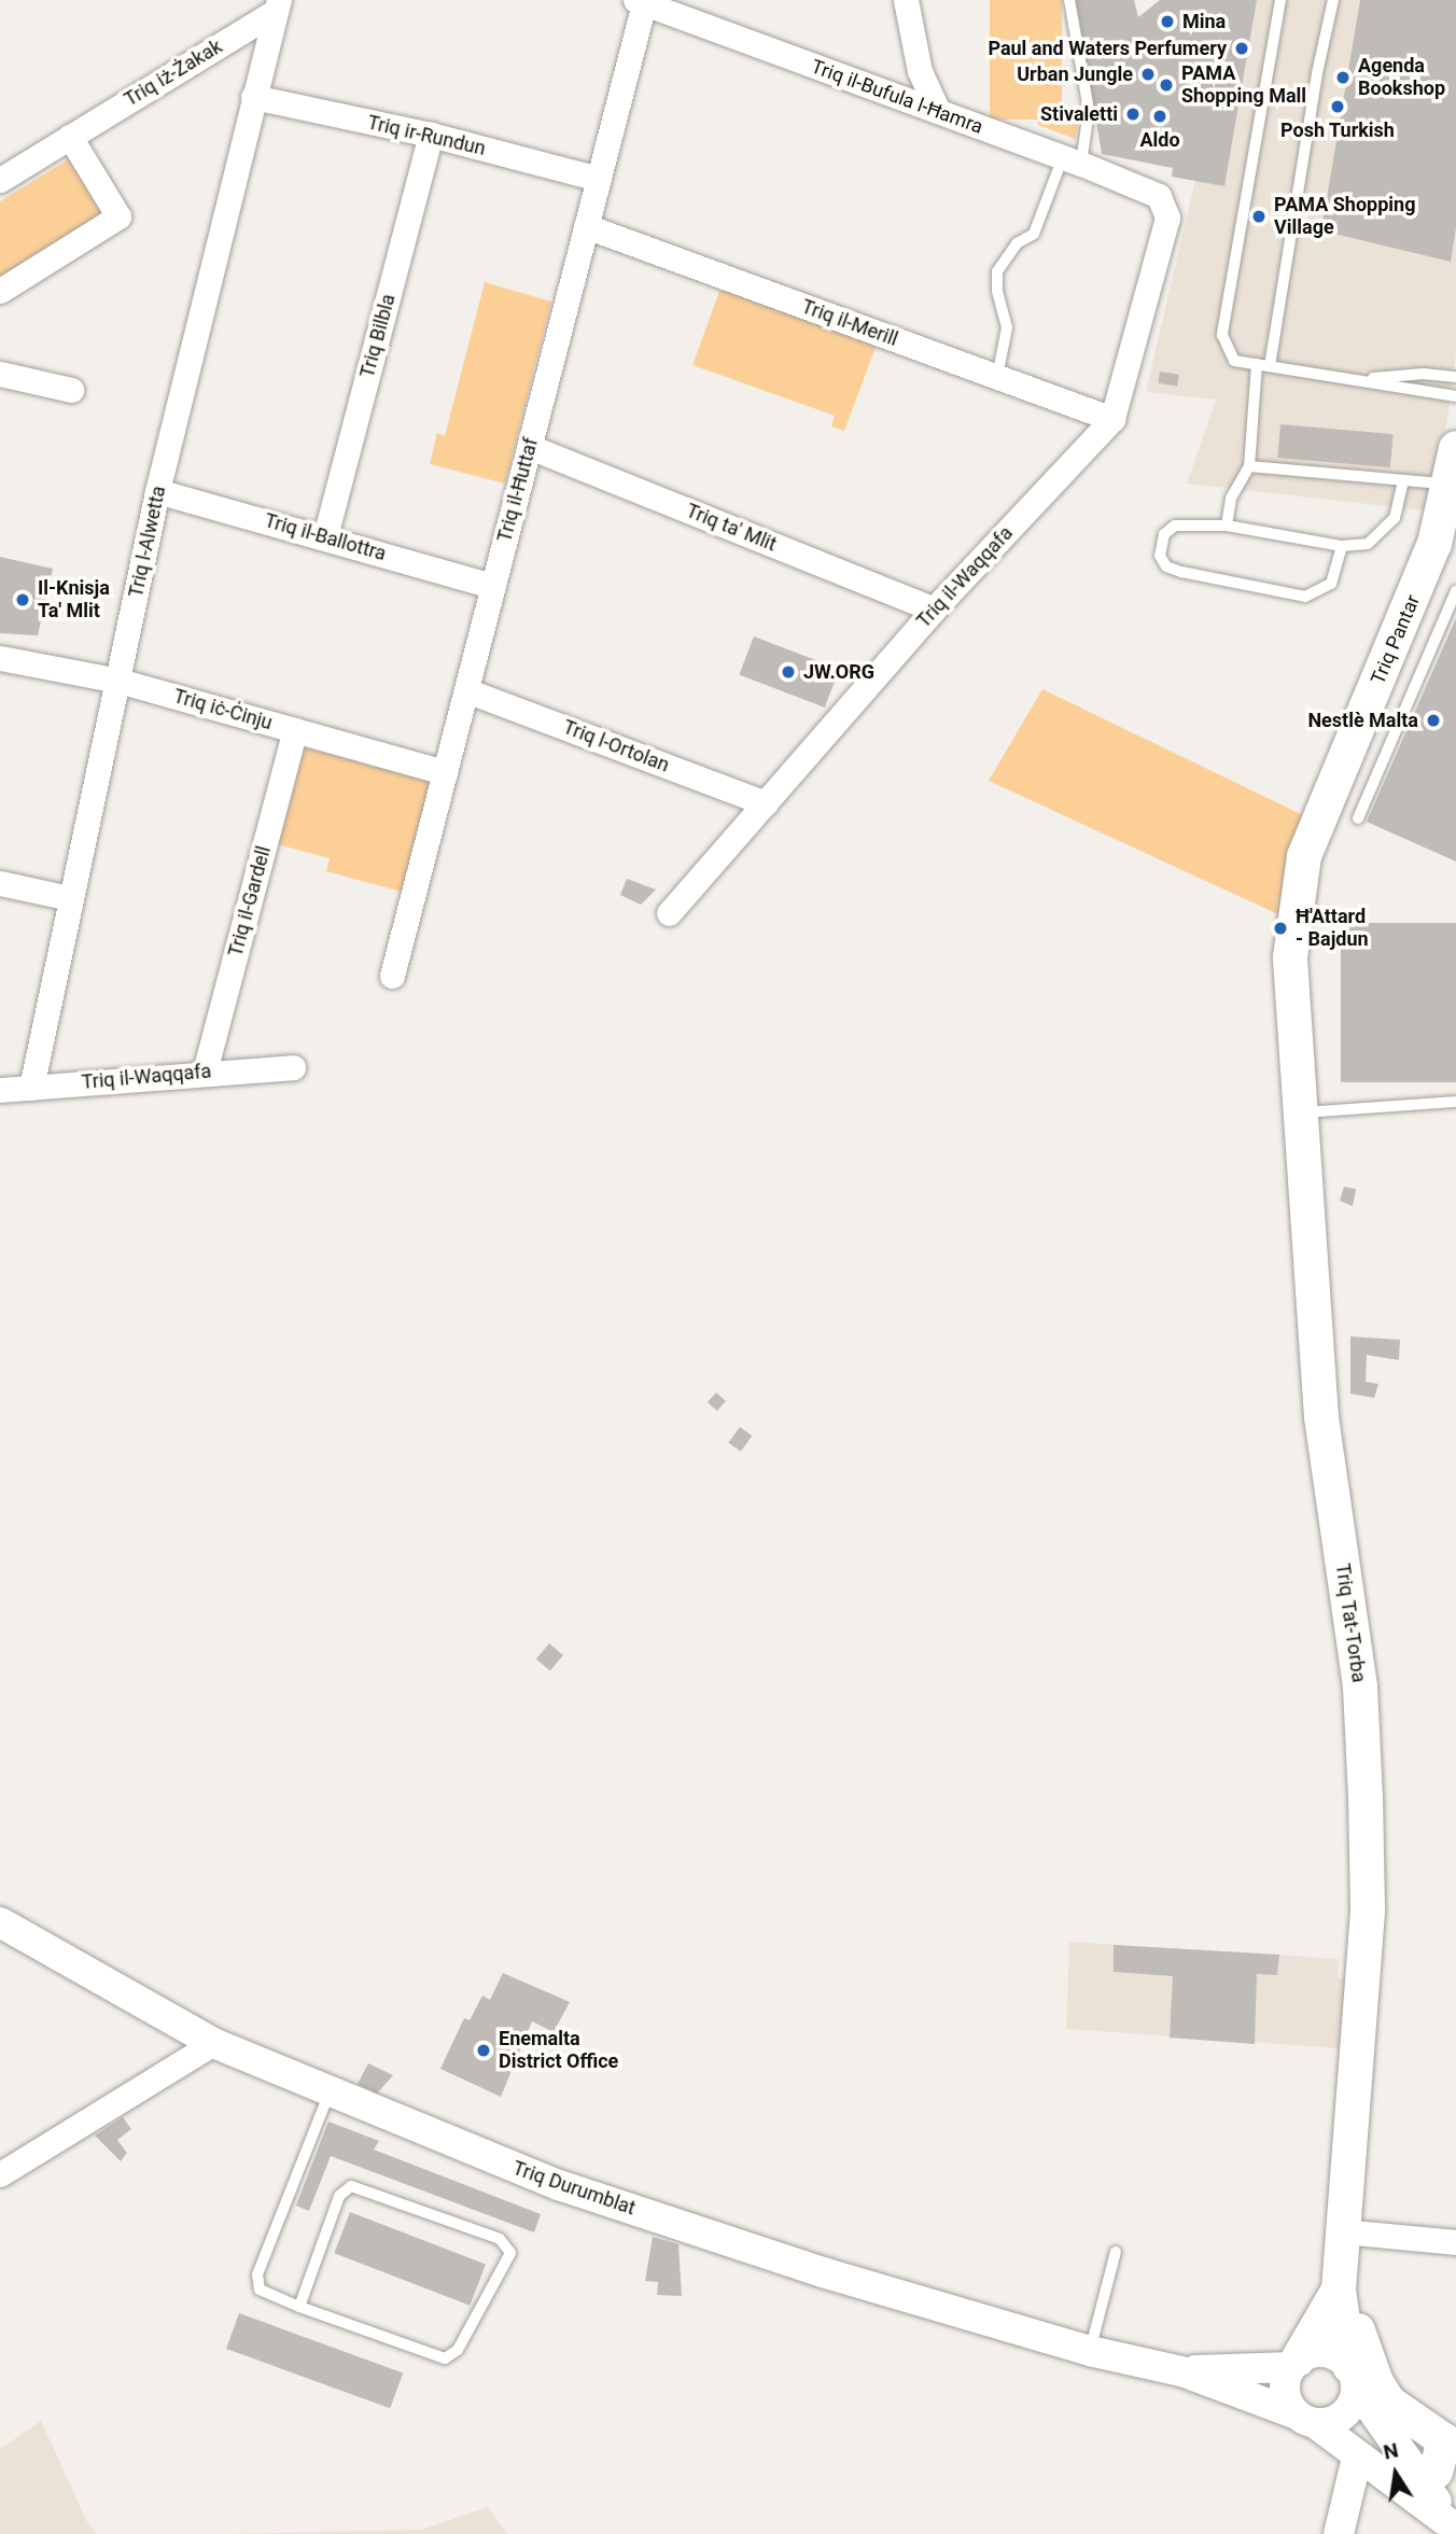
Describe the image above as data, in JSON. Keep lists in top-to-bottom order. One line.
{"streets":{"main road":["Triq Pantar","Triq Tat-Torba"],"street":["Triq iż-Żakak","Triq il-Bufula l-Ħamra","Triq ir-Rundun","Triq il-Merill","Triq Bilbla","Triq il-Ħuttaf","Triq ta' Mlit","Triq il-Ballottra","Triq l-Alwetta","Triq il-Waqqafa","Triq iċ-Ċinju","Triq l-Ortolan","Triq il-Gardell","Triq Durumblat"]},"crossings":[["Triq iż-Żakak","Triq l-Alwetta"],["Triq il-Bufula l-Ħamra","Triq il-Ħuttaf"],["Triq il-Bufula l-Ħamra","Triq il-Waqqafa"],["Triq ir-Rundun","Triq Bilbla"],["Triq ir-Rundun","Triq il-Ħuttaf"],["Triq ir-Rundun","Triq l-Alwetta"],["Triq il-Merill","Triq il-Ħuttaf"],["Triq il-Merill","Triq il-Waqqafa"],["Triq Bilbla","Triq il-Ballottra"],["Triq il-Ħuttaf","Triq ta' Mlit"],["Triq il-Ħuttaf","Triq il-Ballottra"],["Triq il-Ħuttaf","Triq iċ-Ċinju"],["Triq il-Ħuttaf","Triq l-Ortolan"],["Triq ta' Mlit","Triq il-Waqqafa"],["Triq il-Ballottra","Triq l-Alwetta"],["Triq l-Alwetta","Triq il-Waqqafa"],["Triq l-Alwetta","Triq iċ-Ċinju"],["Triq il-Waqqafa","Triq l-Ortolan"],["Triq il-Waqqafa","Triq il-Gardell"],["Triq Pantar","Triq Tat-Torba"],["Triq iċ-Ċinju","Triq il-Gardell"],["Triq Tat-Torba","Triq Durumblat"]],"places":["Mina","Paul and Waters Perfumery","Urban Jungle","Agenda Bookshop","PAMA Shopping Mall","Posh Turkish","Stivaletti","Aldo","PAMA Shopping Village","Il-Knisja Ta' Mlit","JW.ORG","Nestlè Malta","Ħ'Attard - Bajdun","Enemalta District Office"],"north":"top"}
